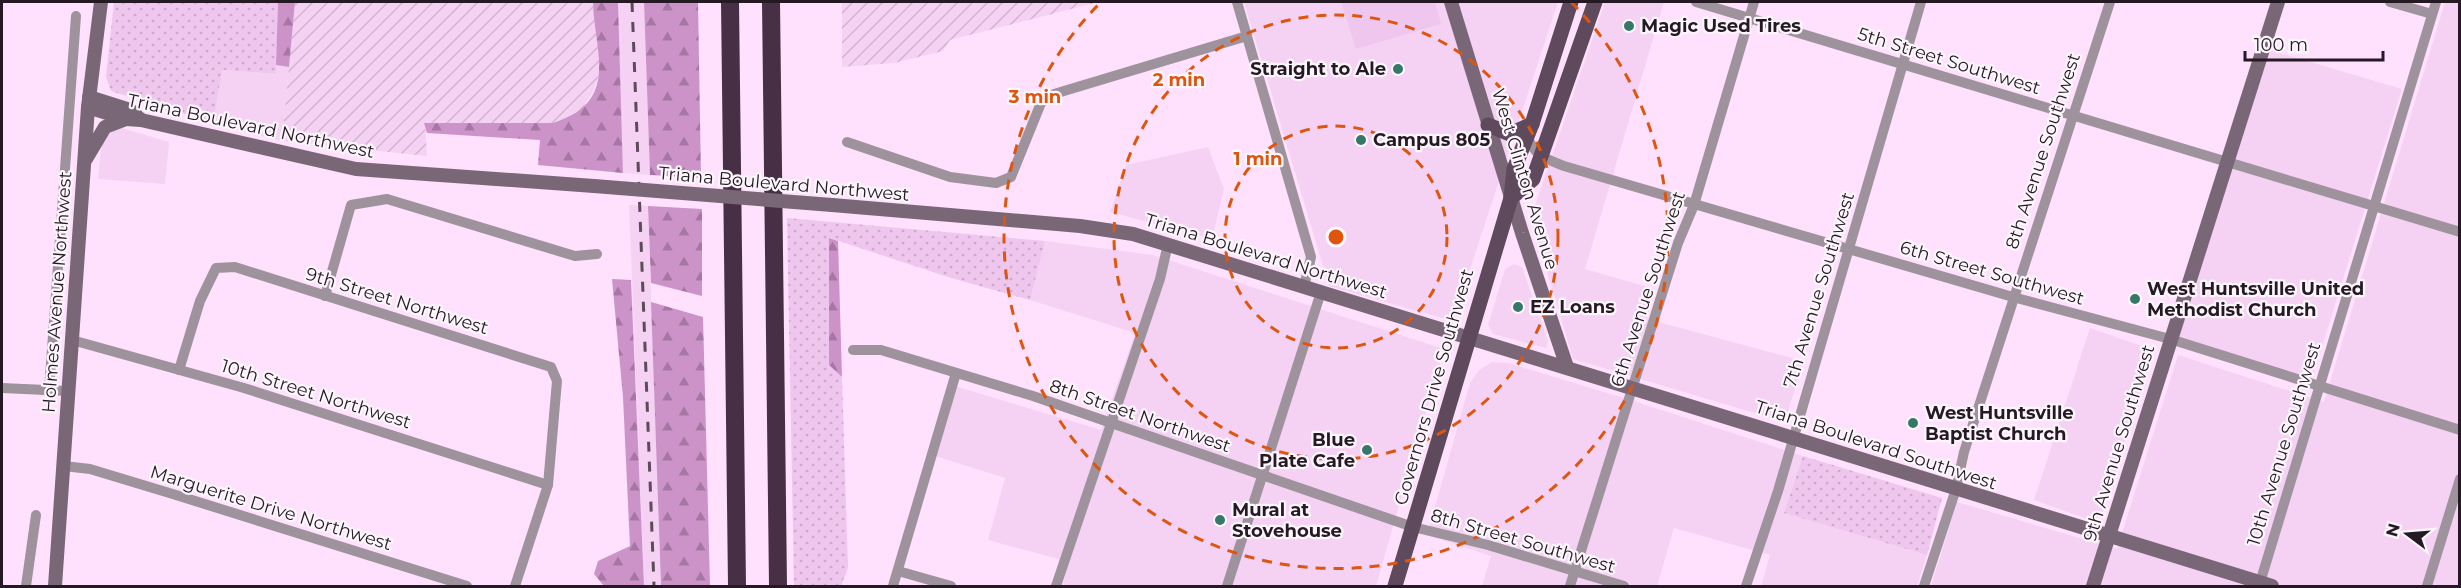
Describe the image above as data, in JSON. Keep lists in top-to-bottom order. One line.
{"streets":{"main road":["Governors Drive Southwest"],"street":["5th Street Southwest","Triana Boulevard Northwest","8th Avenue Southwest","West Clinton Avenue","6th Street Southwest","6th Avenue Southwest","7th Avenue Southwest","Holmes Avenue Northwest","9th Street Northwest","10th Street Northwest","8th Street Northwest","9th Avenue Southwest","10th Avenue Southwest","Triana Boulevard Southwest","Marguerite Drive Northwest","8th Street Southwest"]},"crossings":[["5th Street Southwest","8th Avenue Southwest"],["5th Street Southwest","6th Avenue Southwest"],["5th Street Southwest","7th Avenue Southwest"],["5th Street Southwest","9th Avenue Southwest"],["5th Street Southwest","10th Avenue Southwest"],["Triana Boulevard Northwest","Holmes Avenue Northwest"],["Triana Boulevard Northwest","Governors Drive Southwest"],["Triana Boulevard Northwest","Triana Boulevard Southwest"],["8th Avenue Southwest","6th Street Southwest"],["8th Avenue Southwest","Triana Boulevard Southwest"],["West Clinton Avenue","Governors Drive Southwest"],["West Clinton Avenue","Triana Boulevard Southwest"],["6th Street Southwest","6th Avenue Southwest"],["6th Street Southwest","7th Avenue Southwest"],["6th Street Southwest","9th Avenue Southwest"],["6th Street Southwest","10th Avenue Southwest"],["6th Avenue Southwest","Triana Boulevard Southwest"],["6th Avenue Southwest","8th Street Southwest"],["7th Avenue Southwest","Triana Boulevard Southwest"],["Holmes Avenue Northwest","10th Street Northwest"],["Holmes Avenue Northwest","Marguerite Drive Northwest"],["9th Street Northwest","10th Street Northwest"],["Governors Drive Southwest","8th Street Northwest"],["Governors Drive Southwest","Triana Boulevard Southwest"],["Governors Drive Southwest","8th Street Southwest"],["8th Street Northwest","8th Street Southwest"],["9th Avenue Southwest","Triana Boulevard Southwest"],["10th Avenue Southwest","Triana Boulevard Southwest"]],"places":["Magic Used Tires","Straight to Ale","Campus 805","West Huntsville United Methodist Church","EZ Loans","West Huntsville Baptist Church","Blue Plate Cafe","Mural at Stovehouse"],"scale_bar":"100 m","north":"left","rings":["2 min","3 min","1 min"]}
